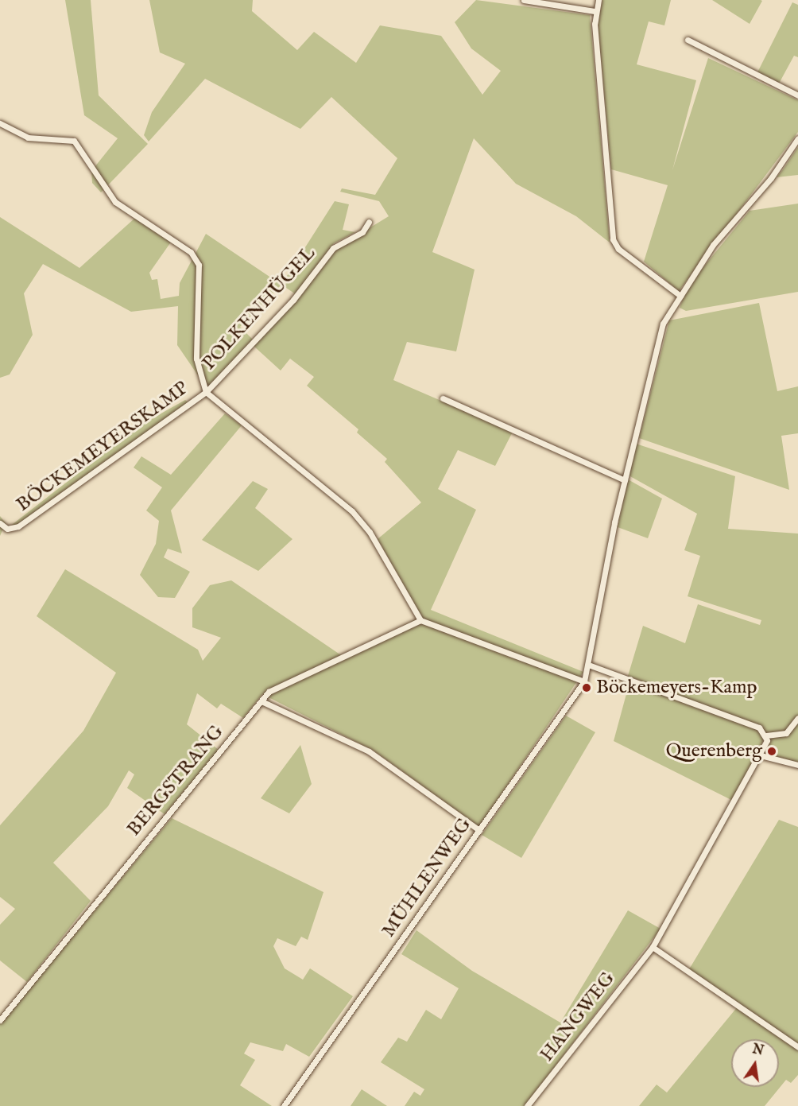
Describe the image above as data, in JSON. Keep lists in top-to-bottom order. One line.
{"streets":{"street":["POLKENHÜGEL","BÖCKEMEYERSKAMP","BERGSTRANG","MÜHLENWEG","HANGWEG"]},"crossings":[["POLKENHÜGEL","BÖCKEMEYERSKAMP"],["BÖCKEMEYERSKAMP","BERGSTRANG"]],"places":["Böckemeyers-Kamp","Querenberg"],"north":"top"}
